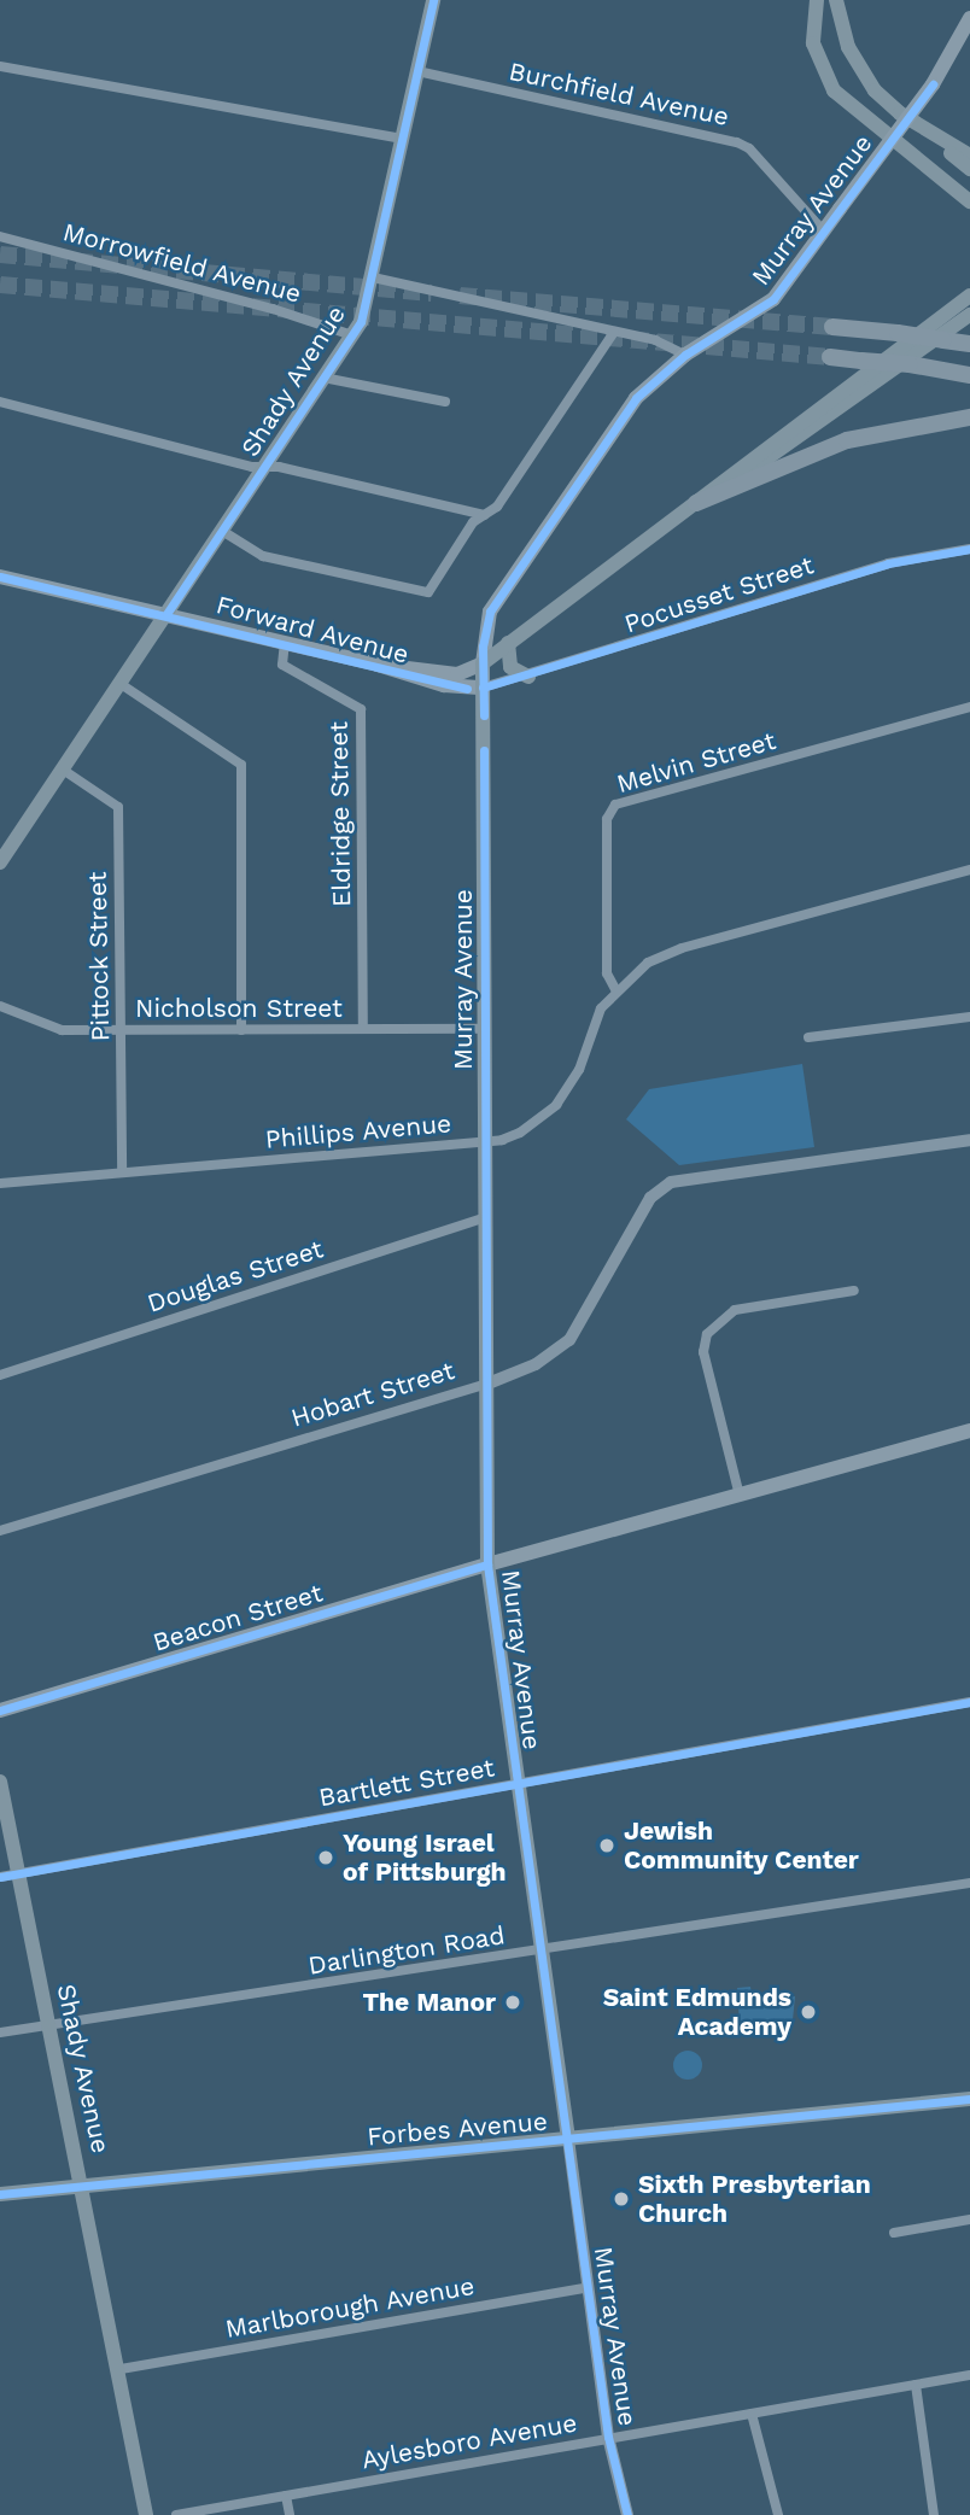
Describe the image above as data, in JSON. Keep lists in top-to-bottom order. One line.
{"streets":{"main road":["Murray Avenue","Shady Avenue","Forward Avenue","Beacon Street","Forbes Avenue"],"street":["Burchfield Avenue","Morrowfield Avenue","Pocusset Street","Melvin Street","Eldridge Street","Pittock Street","Nicholson Street","Phillips Avenue","Douglas Street","Hobart Street","Bartlett Street","Darlington Road","Marlborough Avenue","Aylesboro Avenue"]},"crossings":[["Burchfield Avenue","Murray Avenue"],["Burchfield Avenue","Shady Avenue"],["Murray Avenue","Pocusset Street"],["Murray Avenue","Forward Avenue"],["Murray Avenue","Nicholson Street"],["Murray Avenue","Phillips Avenue"],["Murray Avenue","Douglas Street"],["Murray Avenue","Hobart Street"],["Murray Avenue","Beacon Street"],["Murray Avenue","Bartlett Street"],["Murray Avenue","Darlington Road"],["Murray Avenue","Forbes Avenue"],["Murray Avenue","Marlborough Avenue"],["Murray Avenue","Aylesboro Avenue"],["Morrowfield Avenue","Shady Avenue"],["Shady Avenue","Forward Avenue"],["Shady Avenue","Pittock Street"],["Shady Avenue","Bartlett Street"],["Shady Avenue","Darlington Road"],["Shady Avenue","Forbes Avenue"],["Shady Avenue","Marlborough Avenue"],["Pocusset Street","Forward Avenue"],["Forward Avenue","Eldridge Street"],["Melvin Street","Phillips Avenue"],["Eldridge Street","Nicholson Street"],["Pittock Street","Nicholson Street"],["Pittock Street","Phillips Avenue"]],"places":["Jewish Community Center","Young Israel of Pittsburgh","The Manor","Saint Edmunds Academy","Sixth Presbyterian Church"]}
